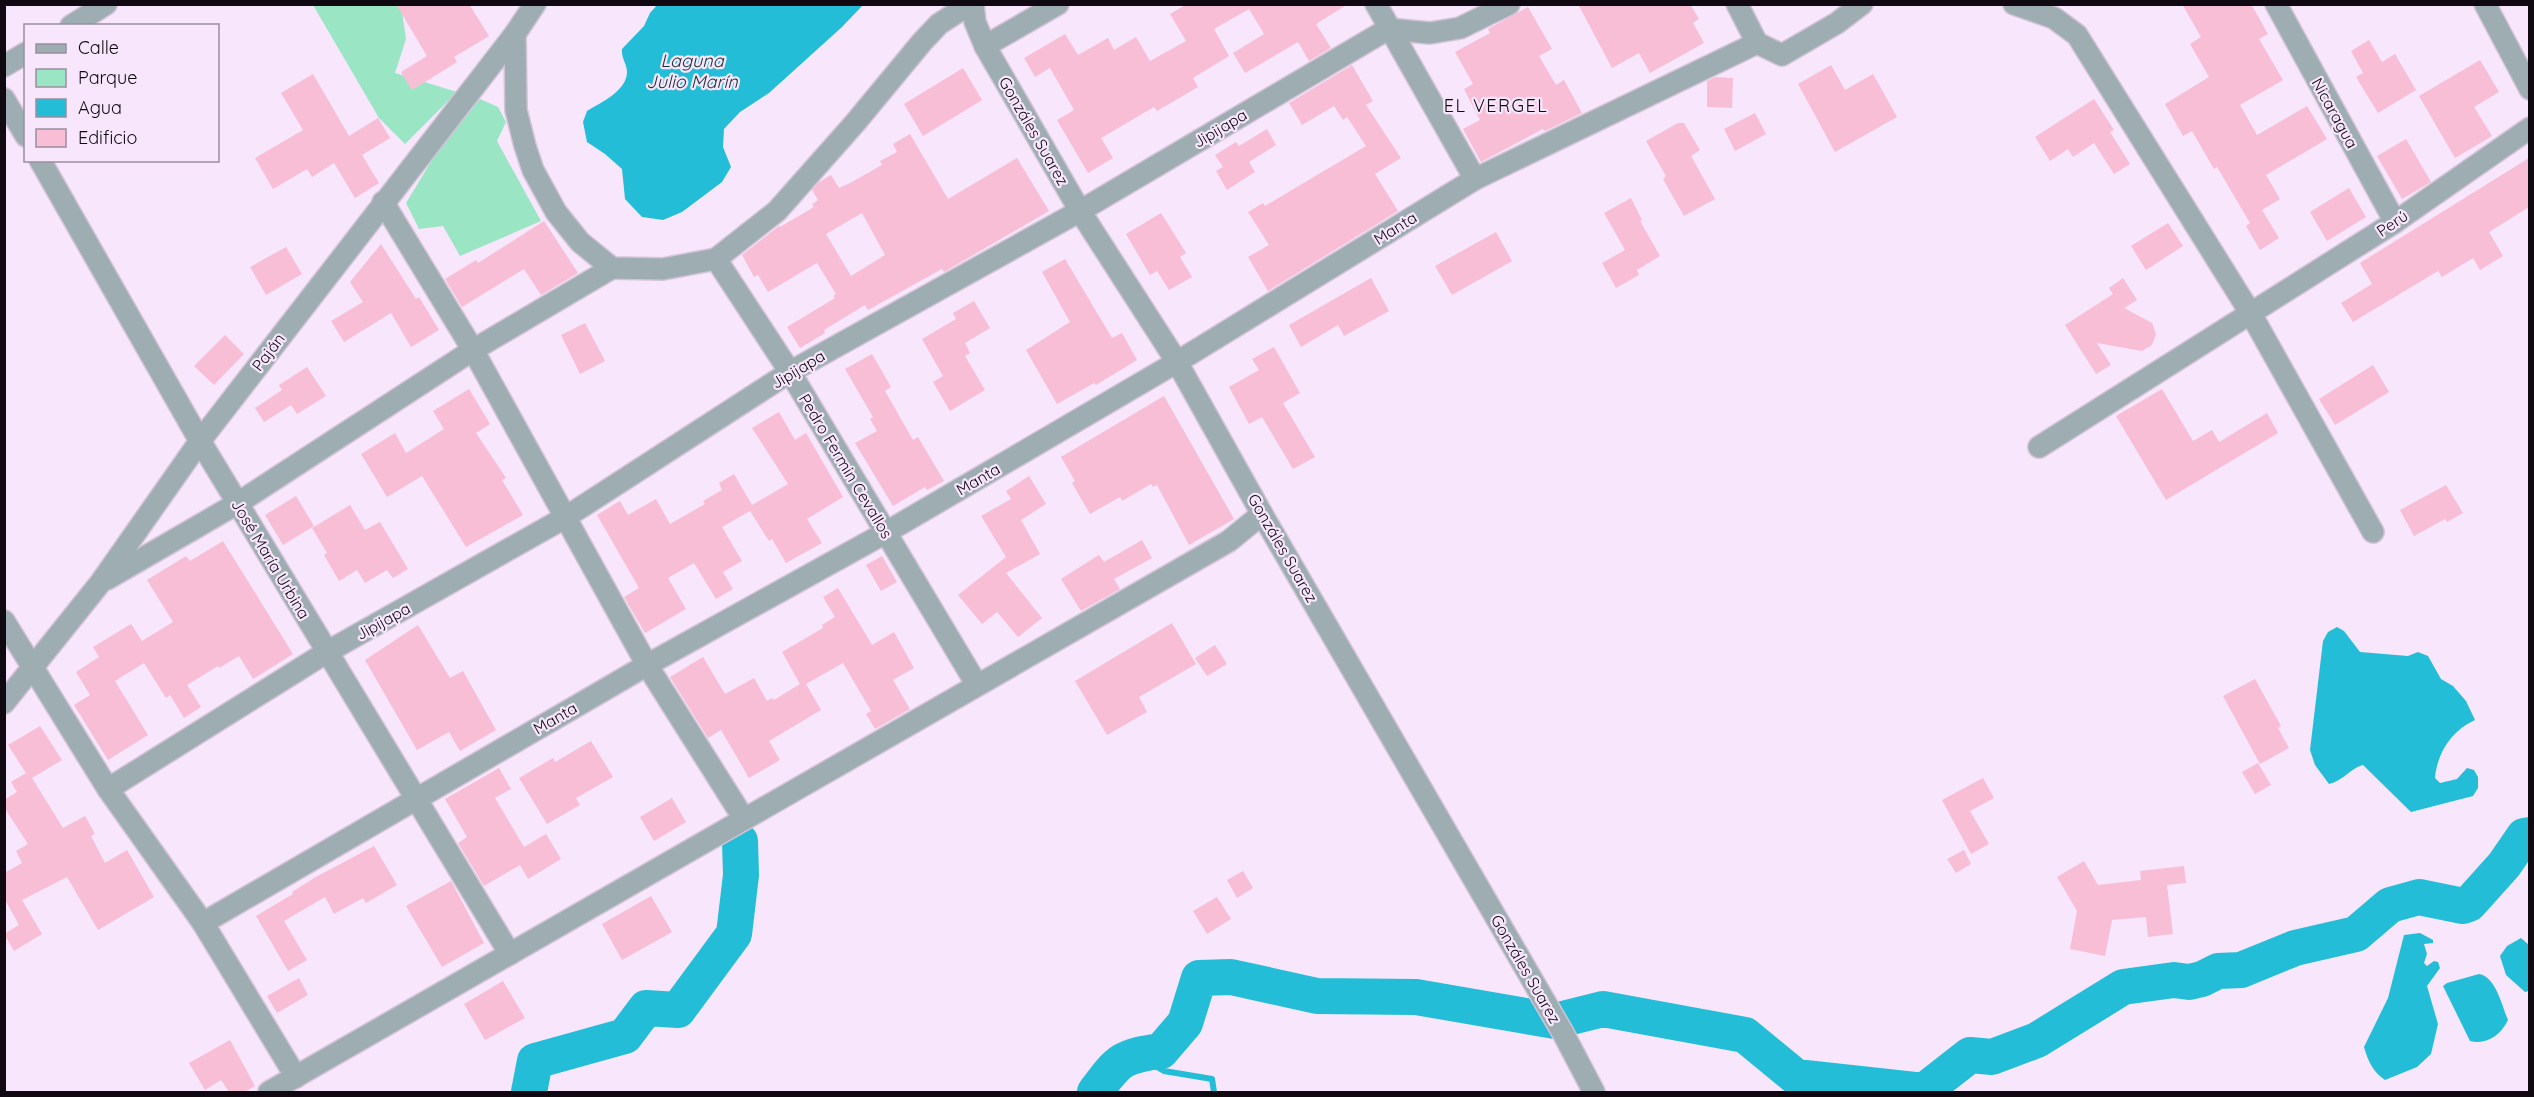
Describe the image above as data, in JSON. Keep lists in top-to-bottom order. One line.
{"streets":{"street":["Nicaragua","Jipijapa","Gonzáles Suarez","Perú","Manta","Paján","Pedro Fermin Cevallos","José María Urbina"]},"crossings":[["Nicaragua","Perú"],["Jipijapa","Gonzáles Suarez"],["Jipijapa","Pedro Fermin Cevallos"],["Jipijapa","José María Urbina"],["Gonzáles Suarez","Manta"],["Manta","Pedro Fermin Cevallos"],["Manta","José María Urbina"],["Paján","José María Urbina"]],"districts":["EL VERGEL"],"water":["Laguna Julio Marín"],"legend":["Calle","Parque","Agua","Edificio"]}
